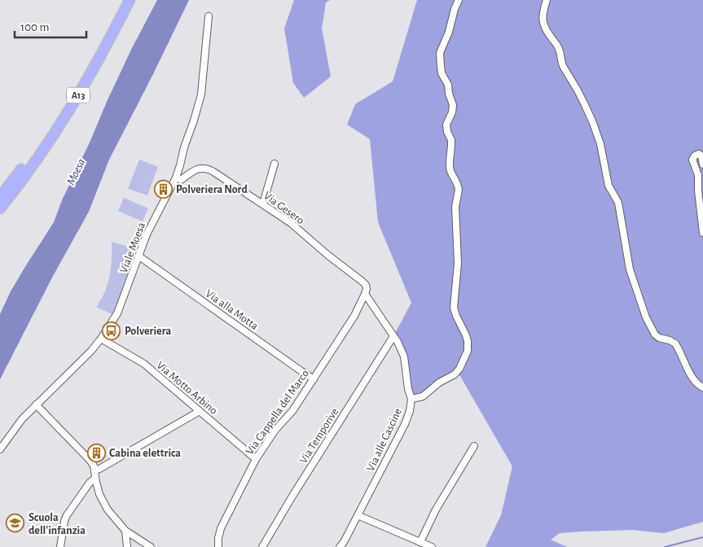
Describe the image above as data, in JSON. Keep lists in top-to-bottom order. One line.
{"streets":{"highway":["A13"],"street":["Via Gesero","Viale Moesa","Via alla Motta","Via Motto Arbino","Via Cappella del Marco","Via Temporive","Via alle Cascine"]},"crossings":[["Via Gesero","Viale Moesa"],["Via Gesero","Via Cappella del Marco"],["Via Gesero","Via alle Cascine"],["Viale Moesa","Via alla Motta"],["Viale Moesa","Via Motto Arbino"],["Via alla Motta","Via Cappella del Marco"],["Via Motto Arbino","Via Cappella del Marco"],["Via Cappella del Marco","Via alle Cascine"],["Via Temporive","Via alle Cascine"]],"water":["Moesa"],"places":{"building":["Polveriera Nord","Cabina elettrica"],"bus stop":["Polveriera"],"school or university":["Scuola dell'infanzia"]},"scale_bar":"100 m"}
